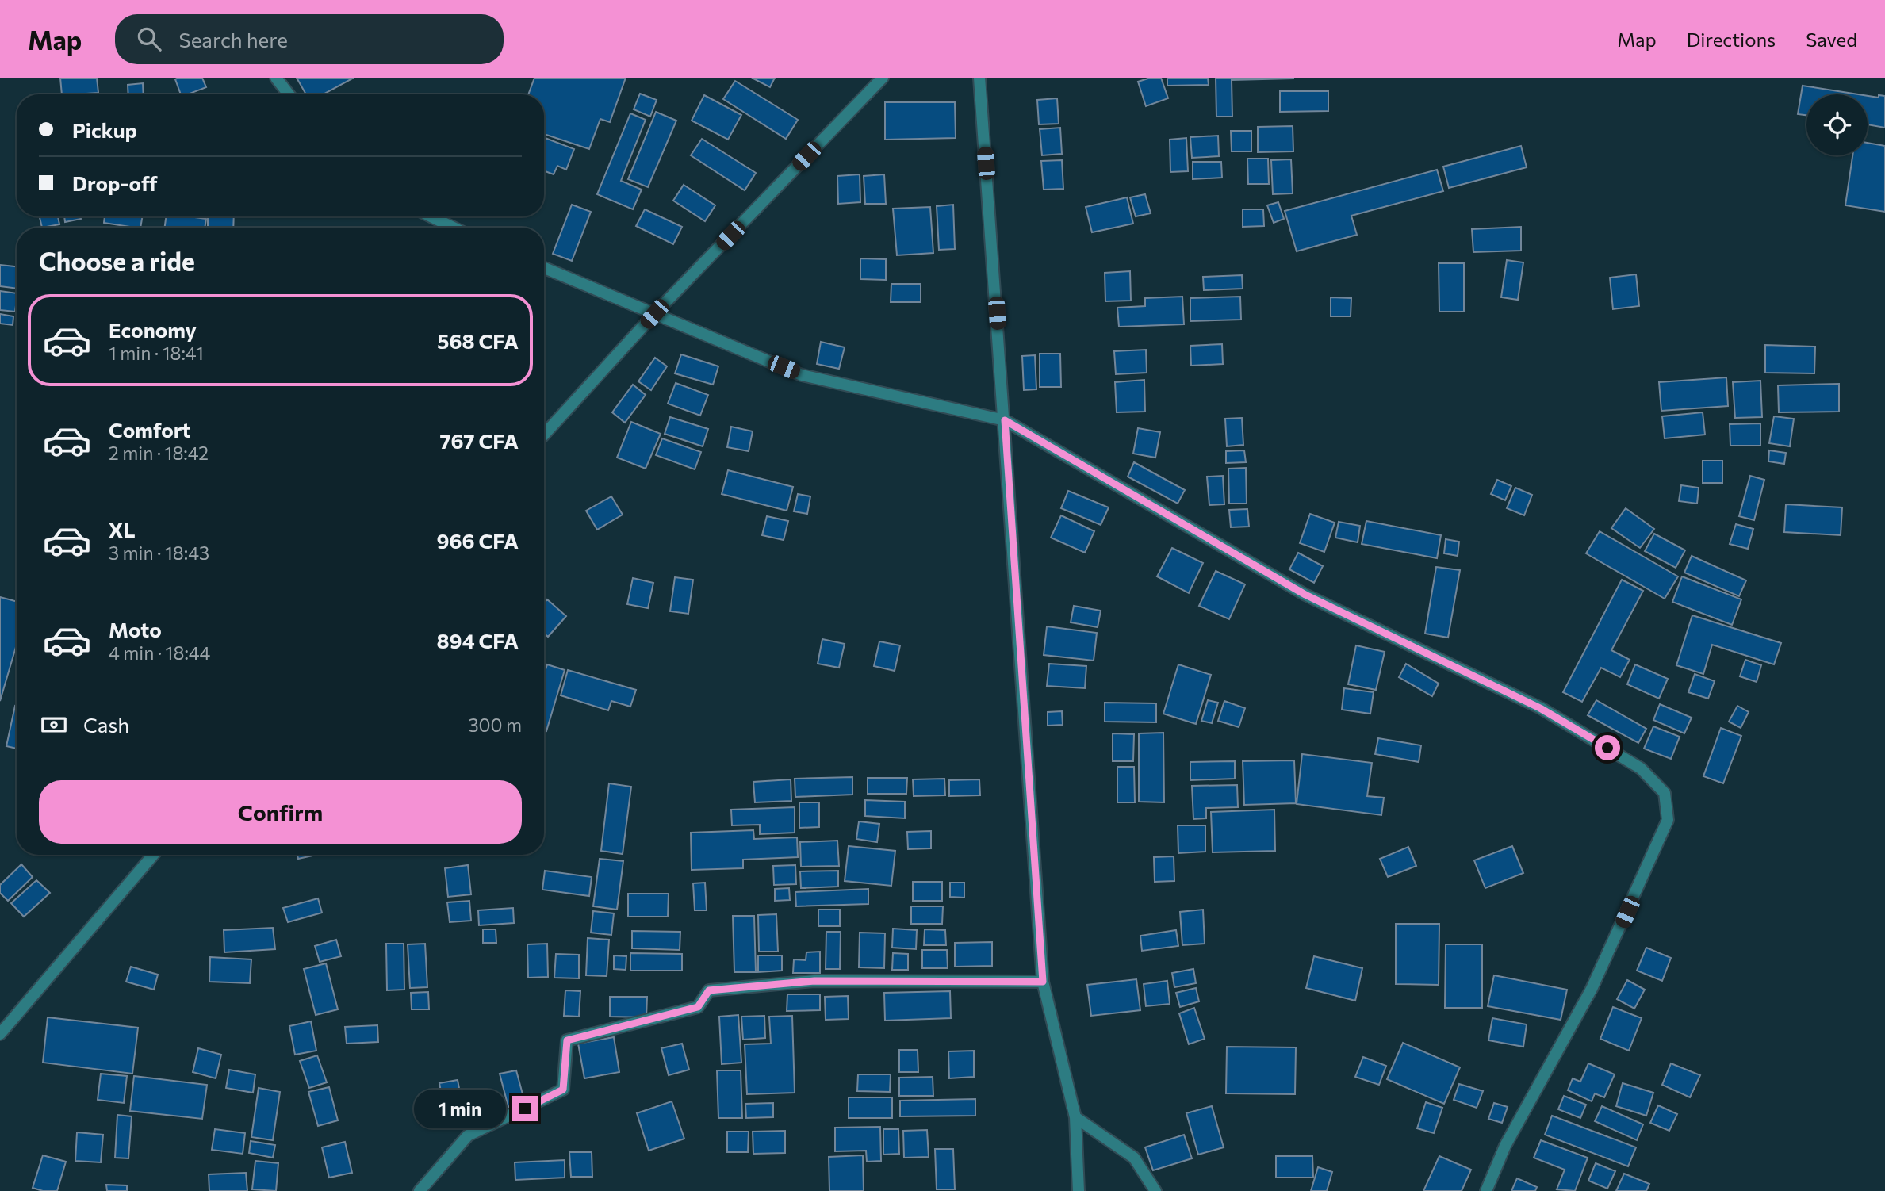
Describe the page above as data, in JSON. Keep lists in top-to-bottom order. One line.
{"page":{"header":"Map","search":"Search here","nav":["Map","Directions","Saved"],"banner":["Pickup","Drop-off"],"heading":"Choose a ride","list":[{"name":"Economy","note":"1 min · 18:41","value":"568 CFA"},{"name":"Comfort","note":"2 min · 18:42","value":"767 CFA"},{"name":"XL","note":"3 min · 18:43","value":"966 CFA"},{"name":"Moto","note":"4 min · 18:44","value":"894 CFA"}],"pay":["Cash","300 m"],"buttons":"Confirm","bubble":"1 min"}}
